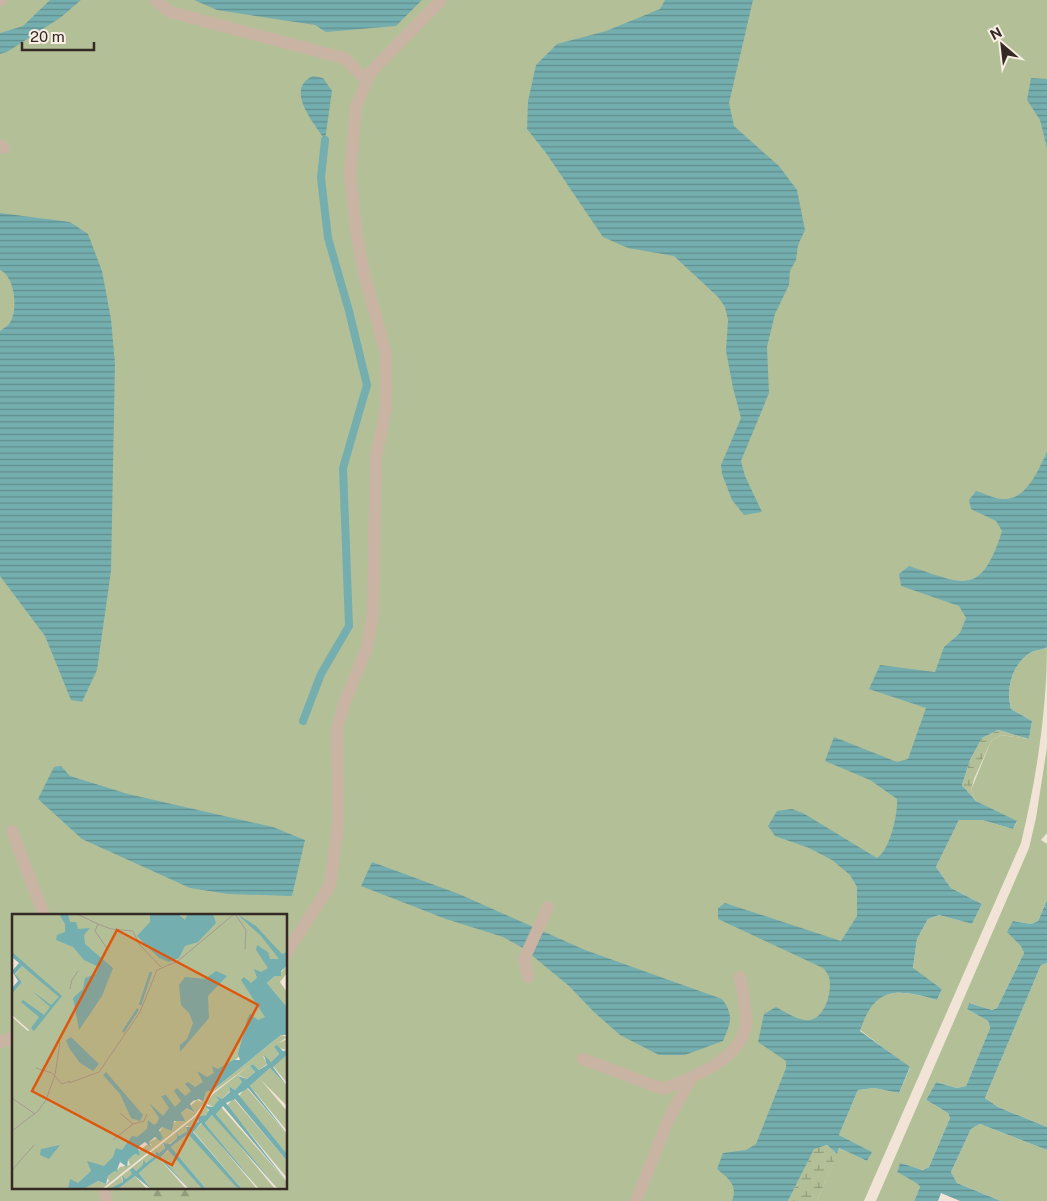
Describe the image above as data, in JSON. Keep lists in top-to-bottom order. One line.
{"scale_bar":"20 m","north":"top left"}
